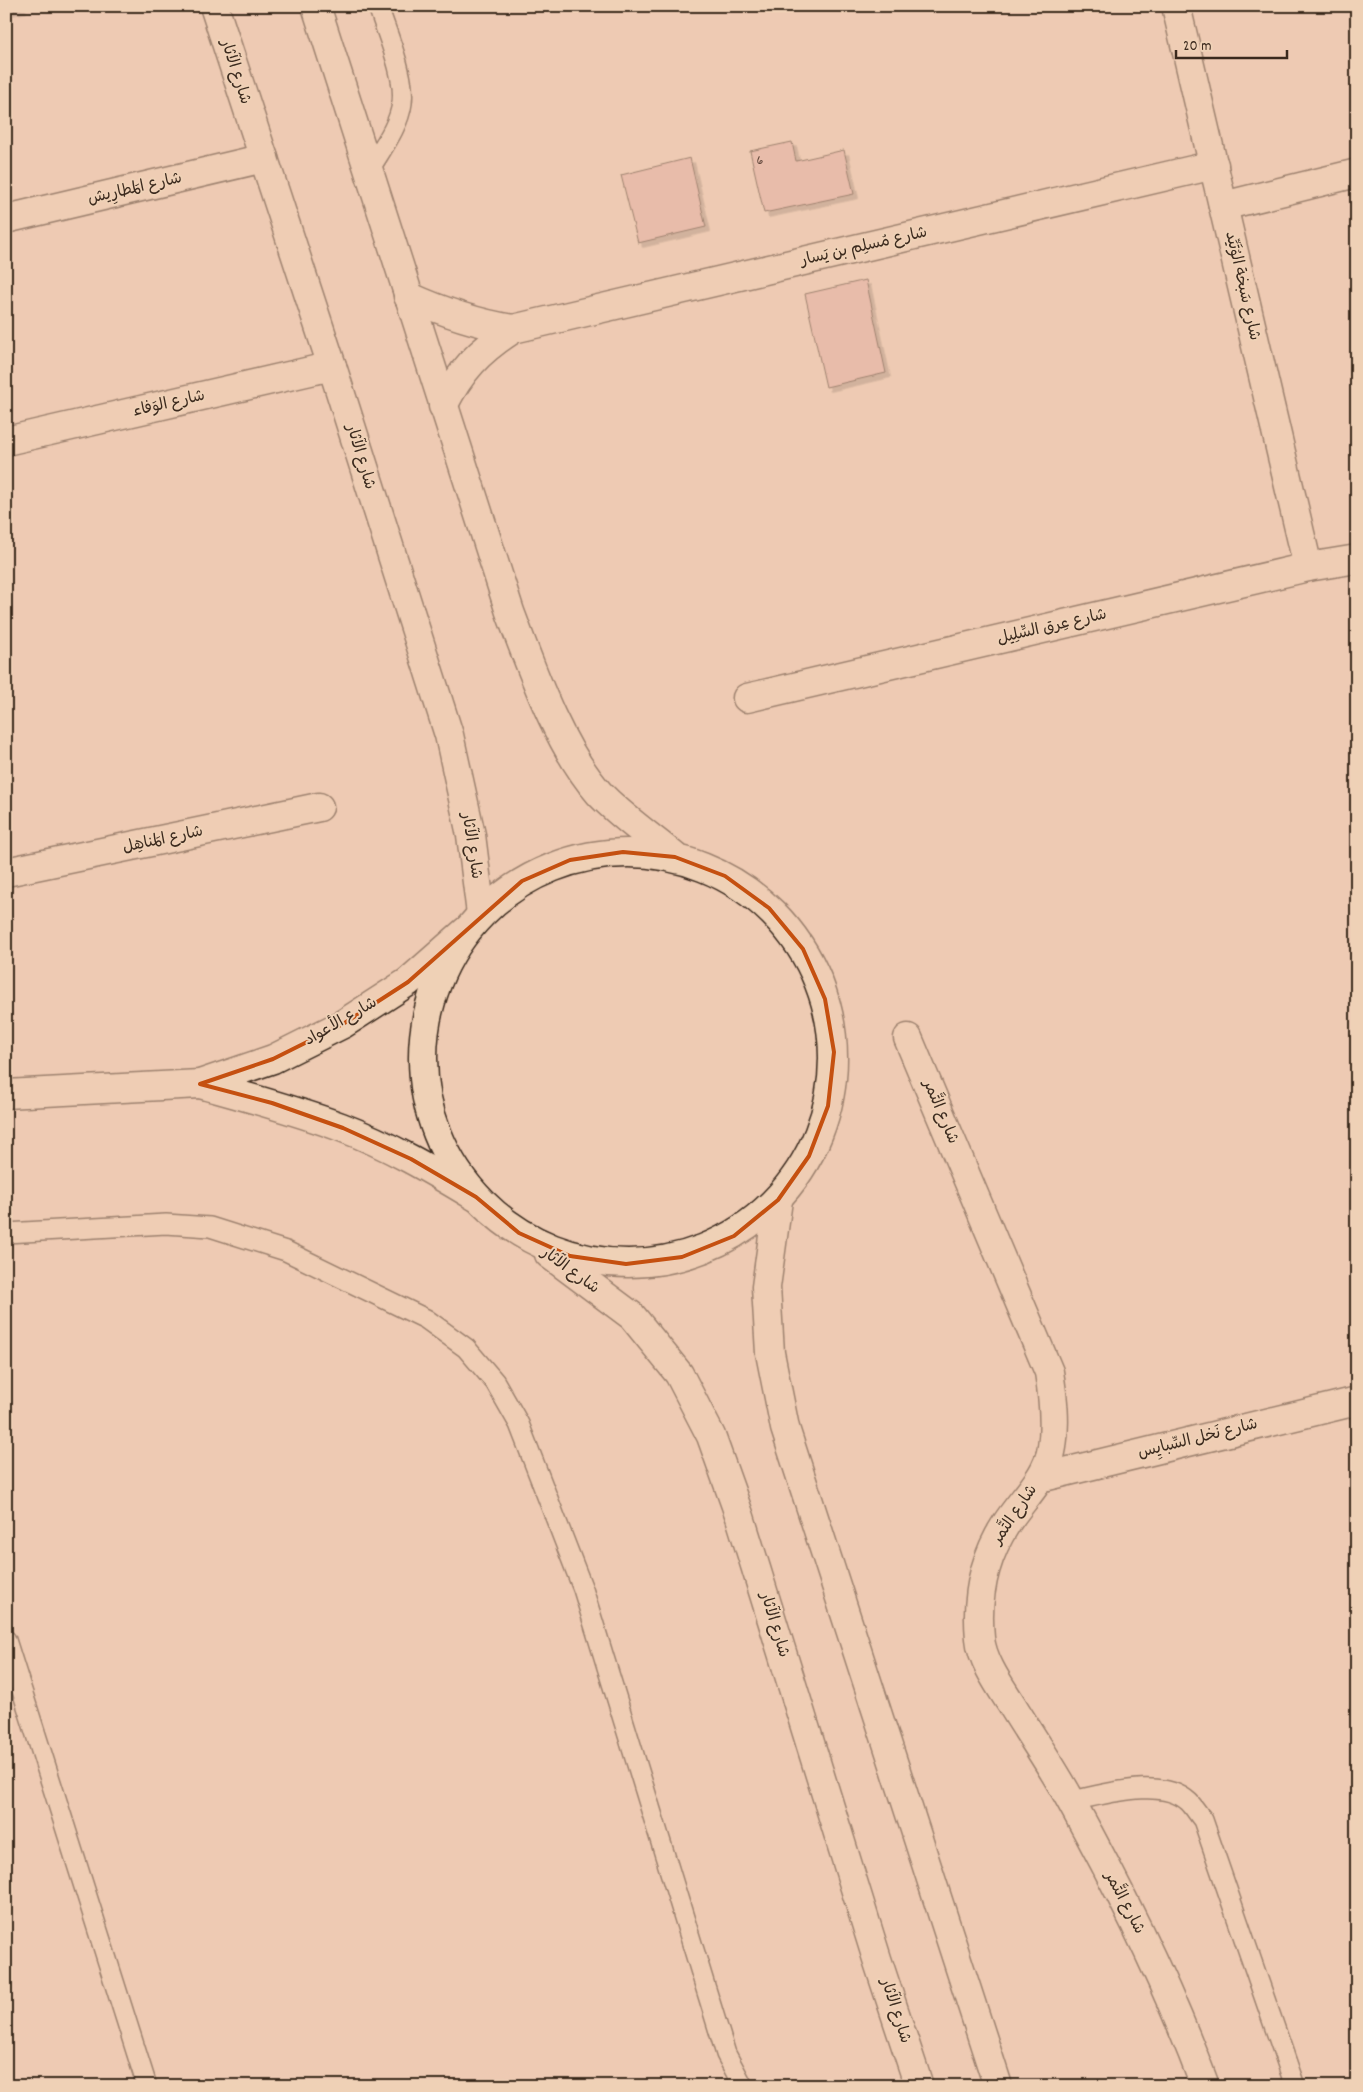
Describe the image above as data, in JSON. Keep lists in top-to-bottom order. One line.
{"streets":{"street":["شارع الآثار","شارع المَطارِيش","شارع مُسلِم بن يَسار","شارع سَبخة الوُتَيِّد","شارع الوَفاء","شارع عِرق السِّلِيل","شارع المَناهِل","شارع الأعواد","شارع التَّمر","شارع نَخل السِّبايِس"]},"crossings":[["شارع الآثار","شارع المَطارِيش"],["شارع الآثار","شارع الوَفاء"],["شارع الآثار","شارع الأعواد"],["شارع مُسلِم بن يَسار","شارع سَبخة الوُتَيِّد"],["شارع سَبخة الوُتَيِّد","شارع عِرق السِّلِيل"],["شارع التَّمر","شارع نَخل السِّبايِس"]],"house_numbers":["6"],"scale_bar":"20 m"}
